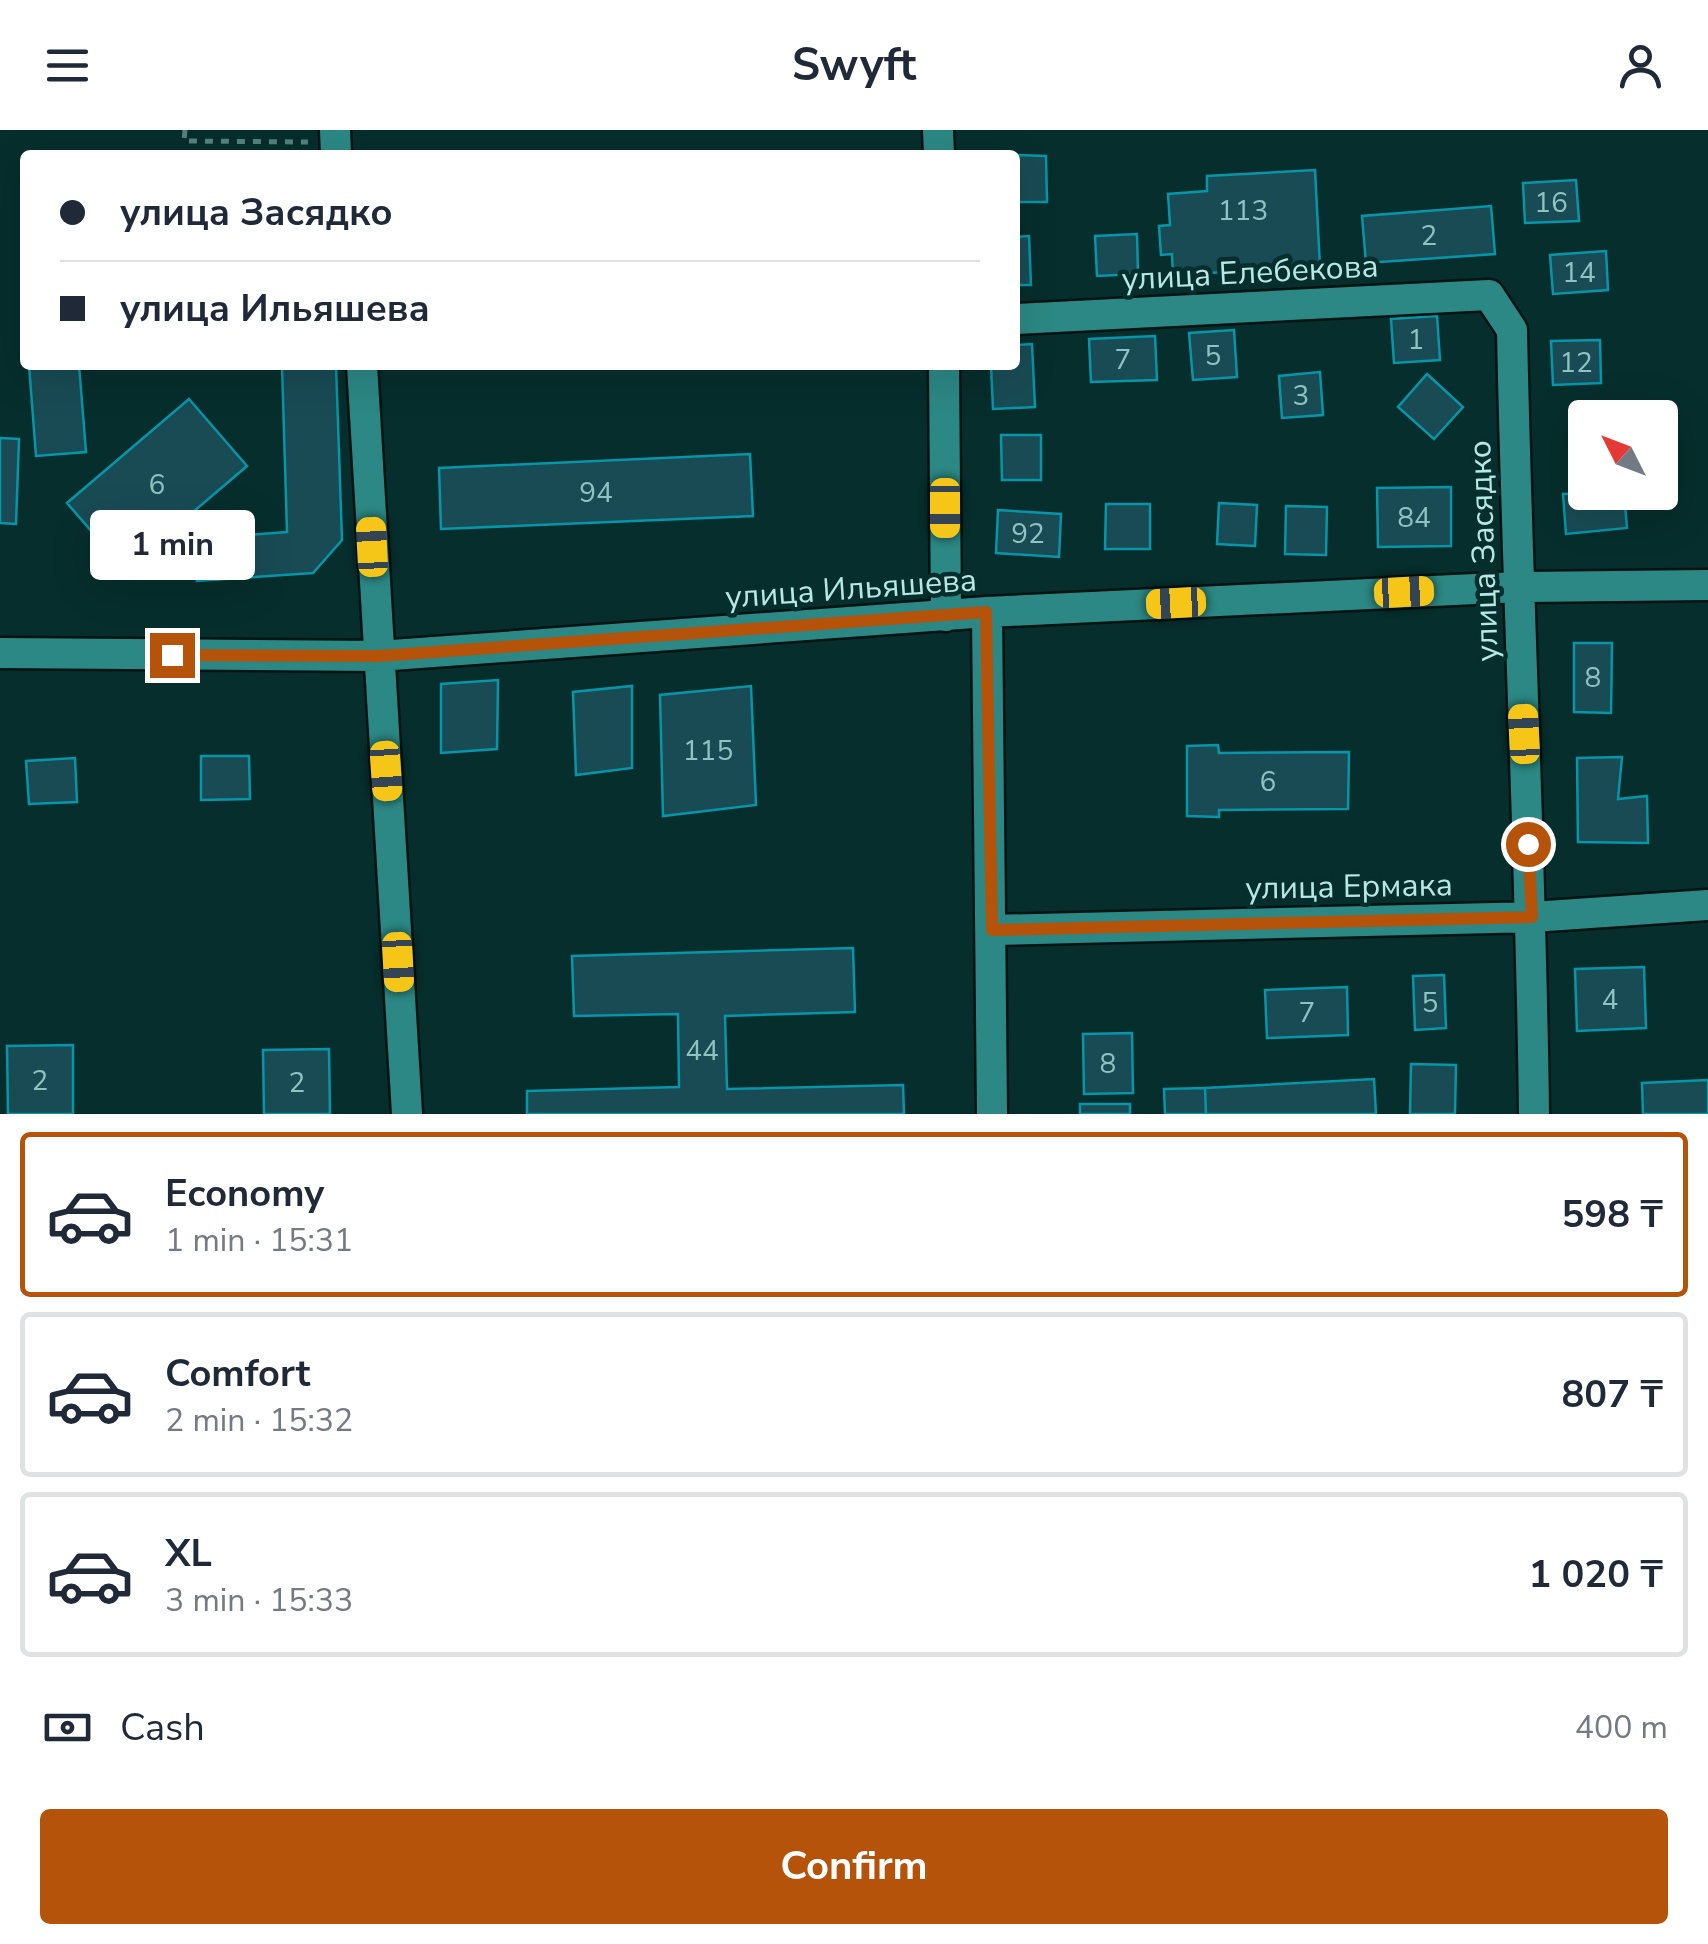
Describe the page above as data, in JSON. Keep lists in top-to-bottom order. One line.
{"streets":{"street":["улица Елебекова","улица Засядко","улица Ильяшева","улица Ермака"]},"crossings":[["улица Елебекова","улица Засядко"],["улица Засядко","улица Ильяшева"],["улица Засядко","улица Ермака"]],"house_numbers":["16","113","2","14","1","5","7","12","3","6","94","84","92","8","115","6","4","5","7","44","8","2","2"],"north":"top left","page":{"header":"Swyft","banner":["улица Засядко","улица Ильяшева"],"bubble":"1 min","list":[{"name":"Economy","note":"1 min · 15:31","value":"598 ₸"},{"name":"Comfort","note":"2 min · 15:32","value":"807 ₸"},{"name":"XL","note":"3 min · 15:33","value":"1 020 ₸"}],"pay":["Cash","400 m"],"buttons":"Confirm"}}
